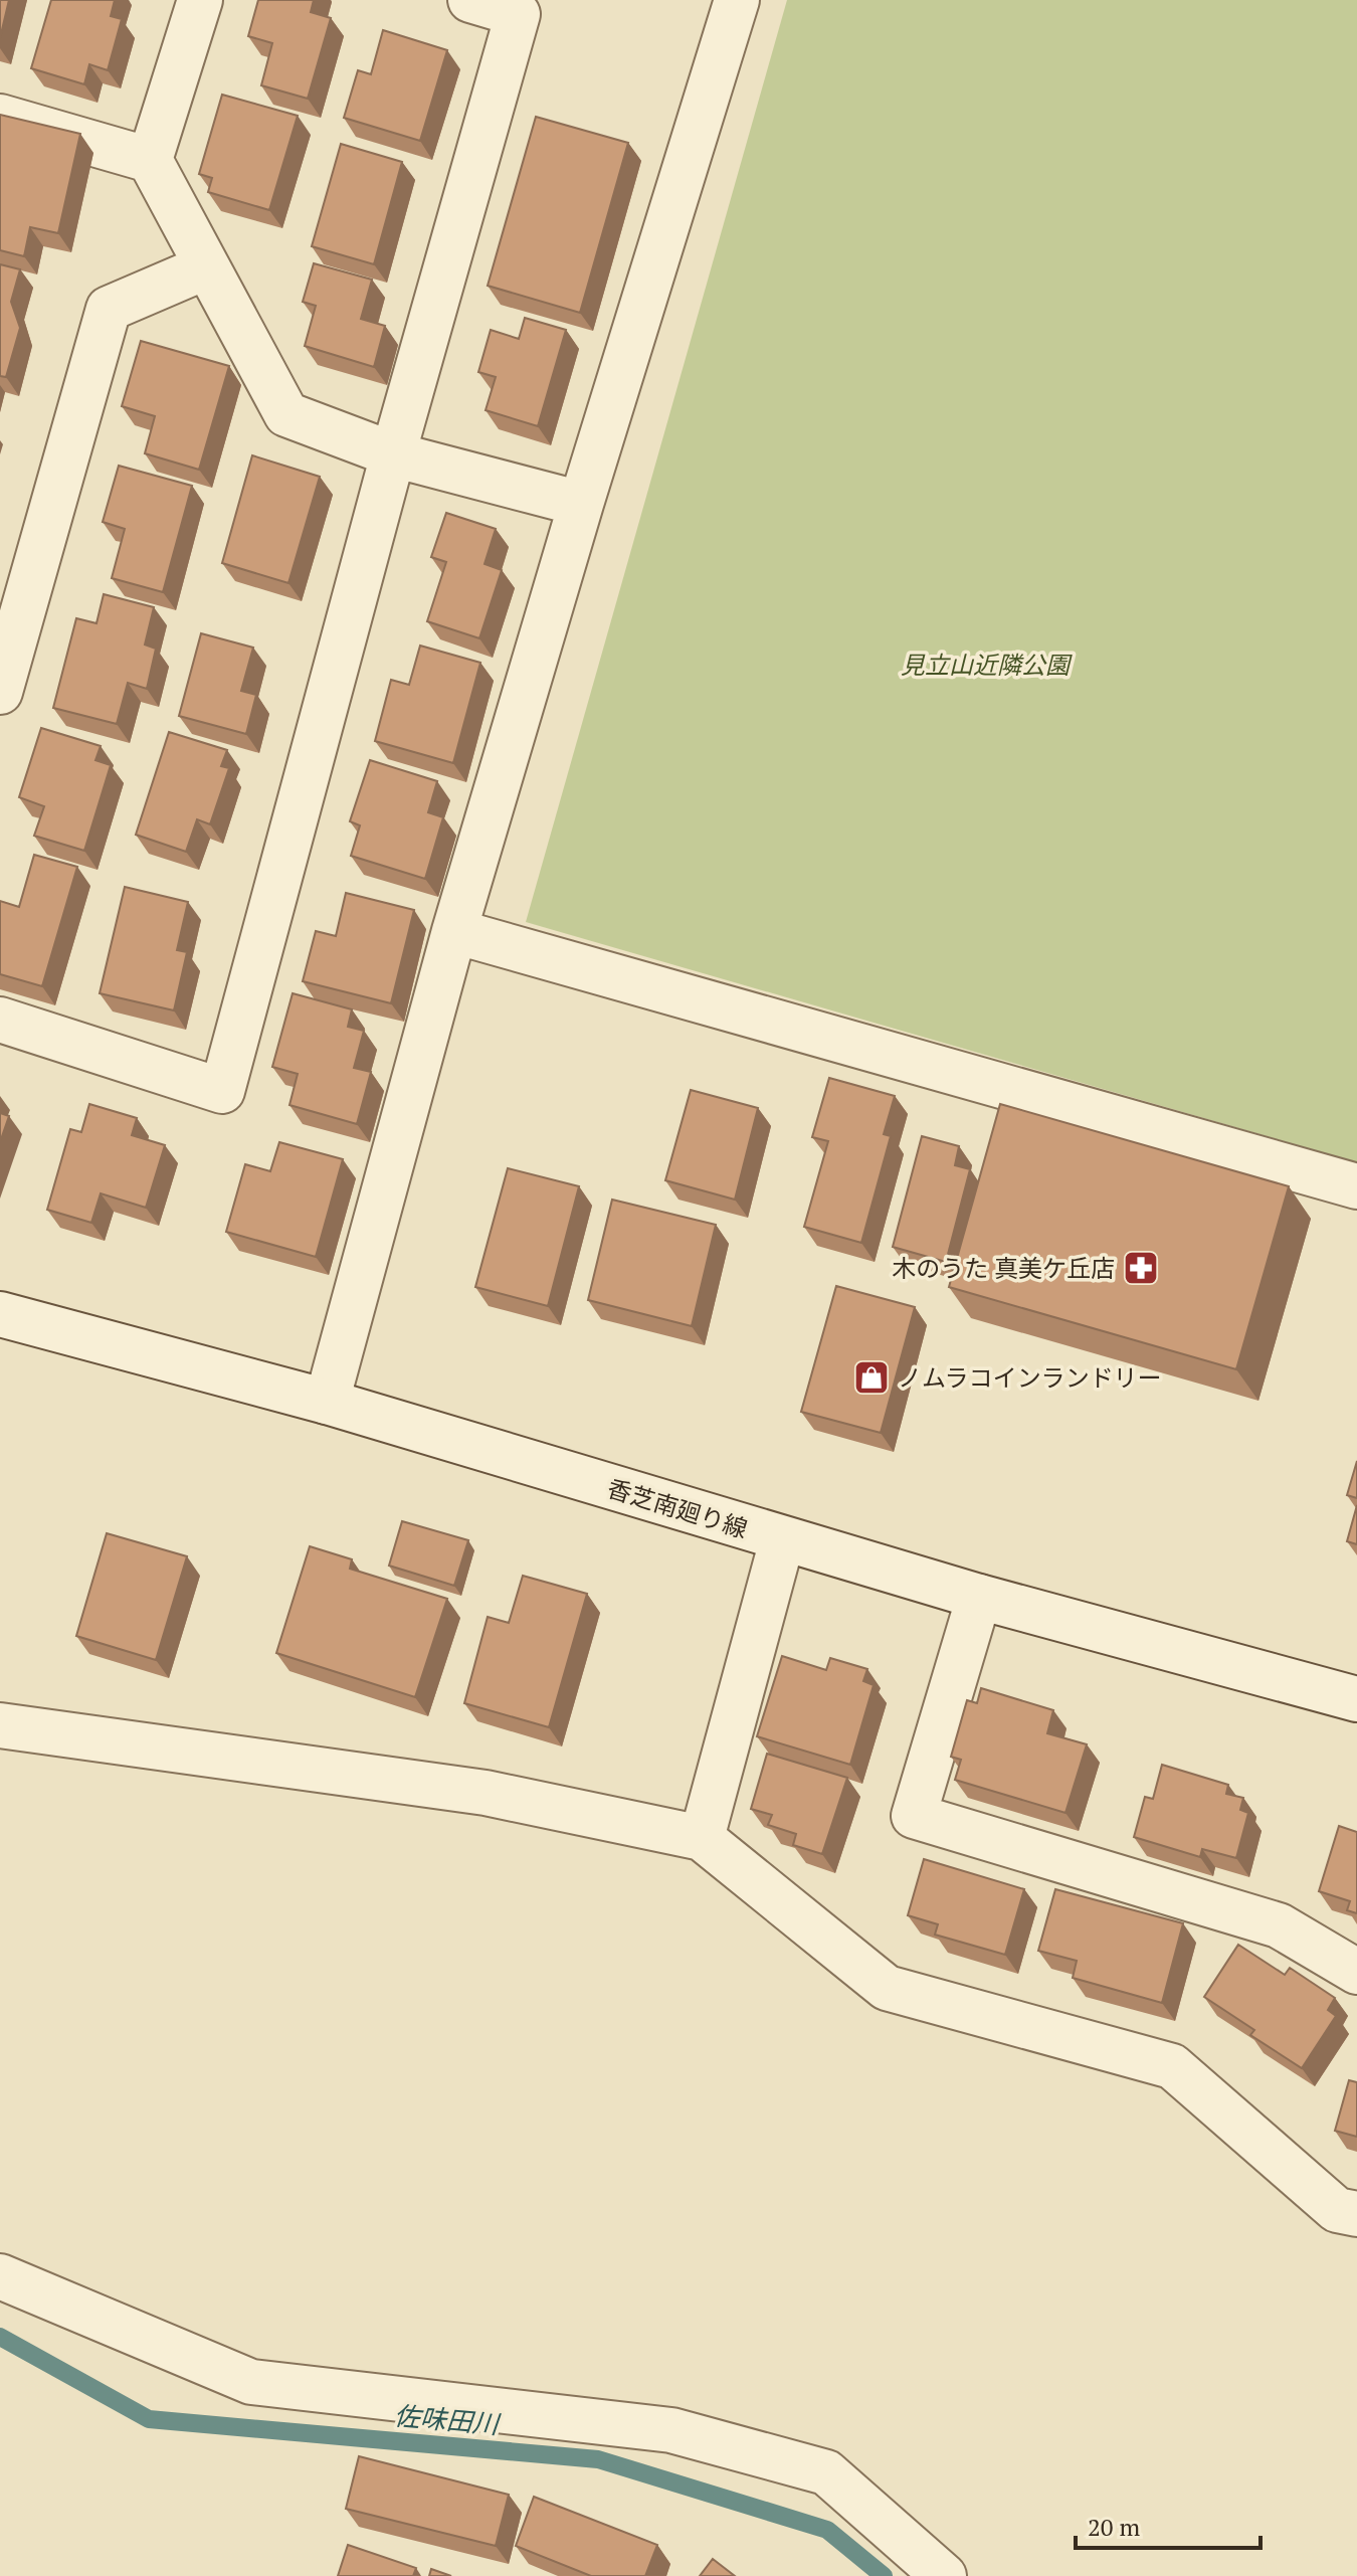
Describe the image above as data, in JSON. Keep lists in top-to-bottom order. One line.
{"streets":{"street":["香芝南廻り線"]},"water":["佐味田川"],"parks":["見立山近隣公園"],"places":{"pharmacy":["木のうた 真美ケ丘店"],"shop":["ノムラコインランドリー"]},"scale_bar":"20 m"}
